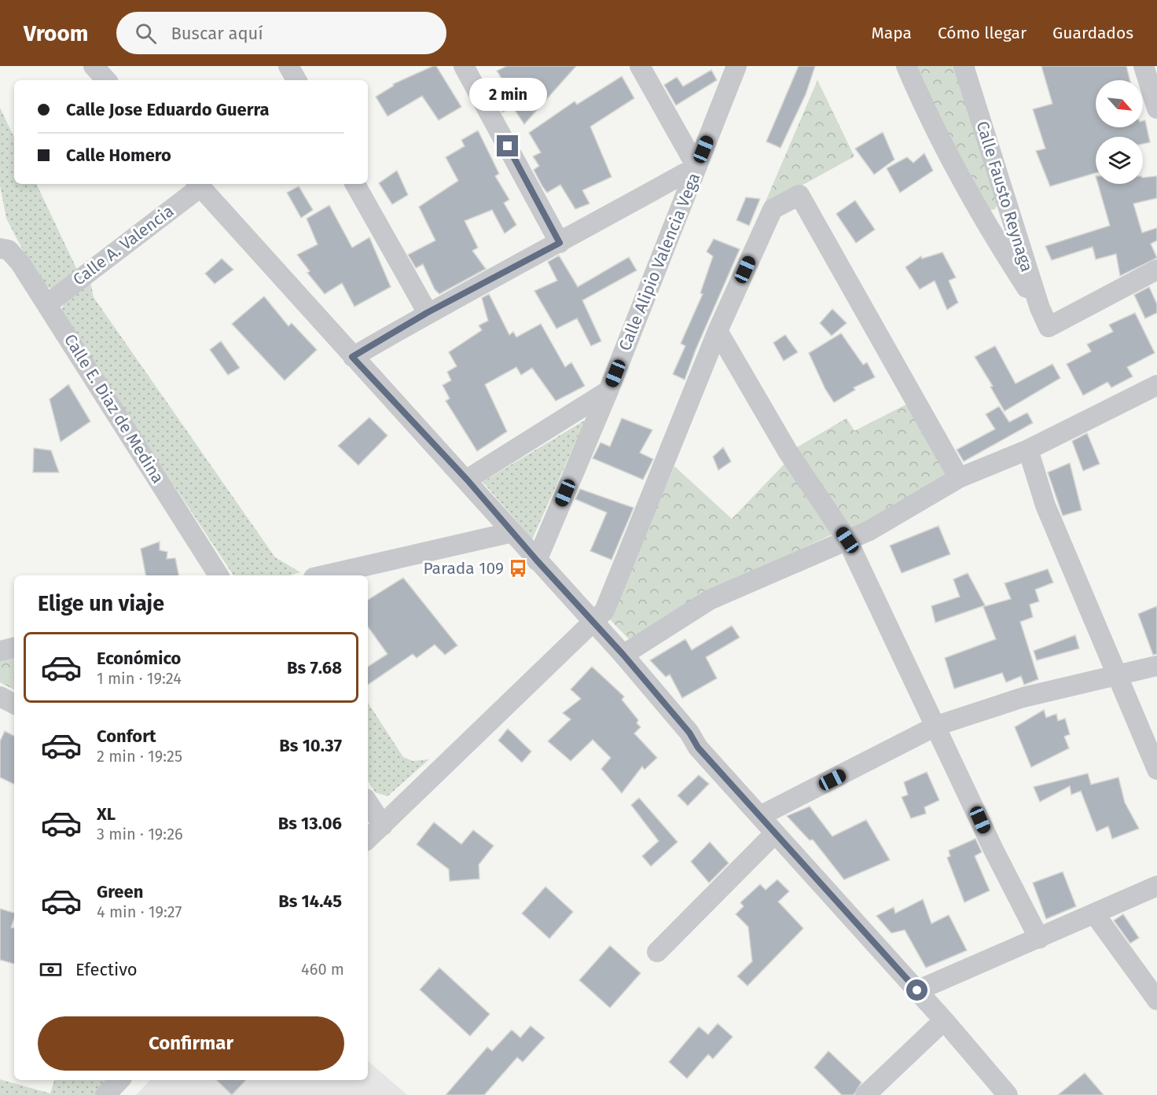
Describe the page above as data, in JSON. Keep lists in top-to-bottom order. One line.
{"streets":{"street":["Calle Fausto Reynaga","Calle A. Valencia","Calle Alipio Valencia Vega","Calle E. Diaz de Medina"]},"crossings":[["Calle A. Valencia","Calle E. Diaz de Medina"]],"places":{"bus stop":["Parada 109"]},"north":"bottom right","page":{"header":"Vroom","search":"Buscar aquí","nav":["Mapa","Cómo llegar","Guardados"],"bubble":"2 min","banner":["Calle Jose Eduardo Guerra","Calle Homero"],"heading":"Elige un viaje","list":[{"name":"Económico","note":"1 min · 19:24","value":"Bs 7.68"},{"name":"Confort","note":"2 min · 19:25","value":"Bs 10.37"},{"name":"XL","note":"3 min · 19:26","value":"Bs 13.06"},{"name":"Green","note":"4 min · 19:27","value":"Bs 14.45"}],"pay":["Efectivo","460 m"],"buttons":"Confirmar"}}
